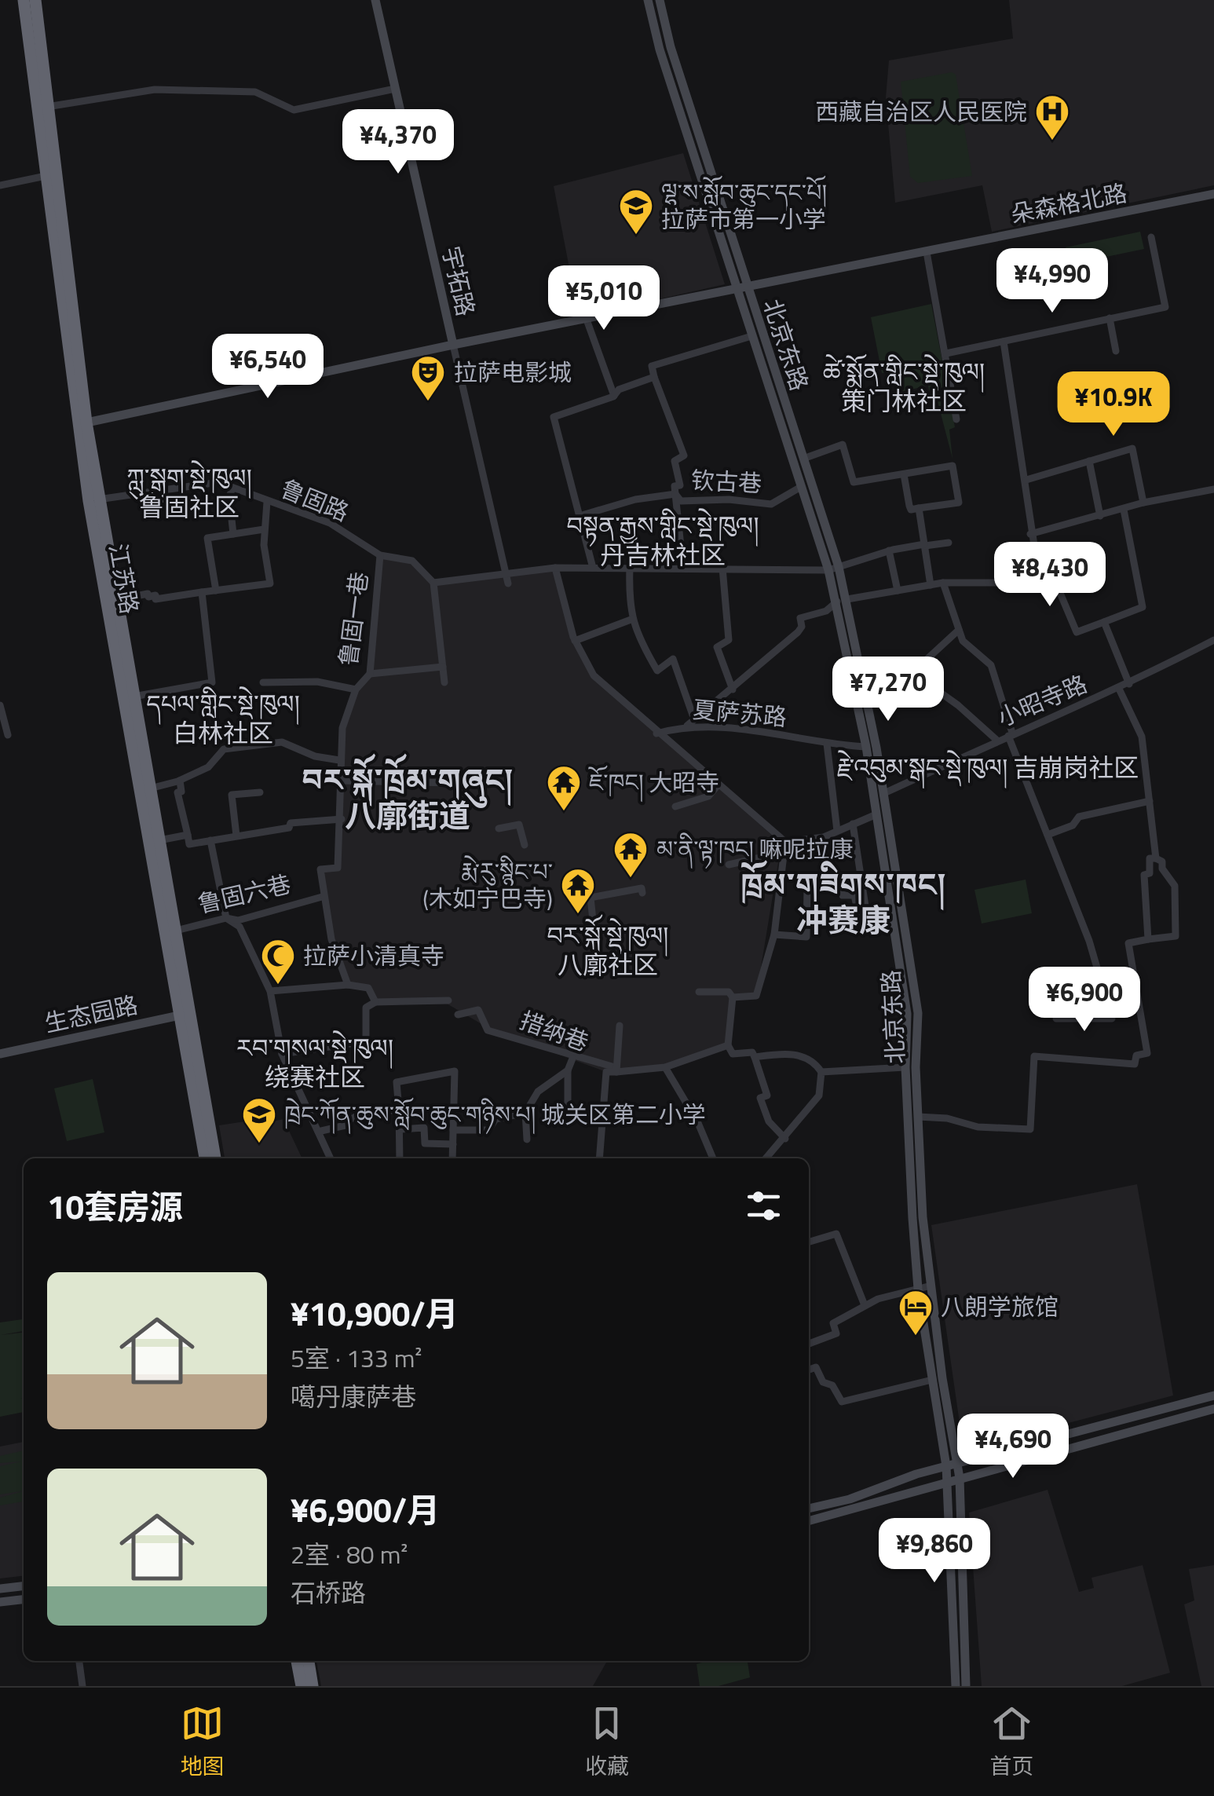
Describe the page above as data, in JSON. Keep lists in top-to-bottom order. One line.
{"streets":{"highway":["江苏路"],"main road":["朵森格北路","宇拓路","北京东路","生态园路"],"street":["钦古巷","鲁固路","鲁固一巷","小昭寺路","夏萨苏路","鲁固六巷","措纳巷"]},"crossings":[["朵森格北路","宇拓路"],["朵森格北路","北京东路"],["朵森格北路","江苏路"],["北京东路","钦古巷"],["北京东路","小昭寺路"],["北京东路","夏萨苏路"],["鲁固路","江苏路"],["鲁固路","鲁固一巷"],["江苏路","鲁固六巷"],["江苏路","生态园路"],["鲁固一巷","鲁固六巷"]],"districts":["ཚེ་སྨོན་གླིང་སྡེ་ཁུལ། 策门林社区","ཀླུ་སྒུག་སྡེ་ཁུལ། 鲁固社区","བསྟན་རྒྱས་གླིང་སྡེ་ཁུལ། 丹吉林社区","དཔལ་གླིང་སྡེ་ཁུལ། 白林社区","རྗེ་འབུམ་སྒང་སྡེ་ཁུལ། 吉崩岗社区","བར་སྐོ་ཁྲོམ་གཞུང། 八廓街道","ཁྲོམ་གཟིགས་ཁང། 冲赛康","བར་སྐོ་སྡེ་ཁུལ། 八廓社区","རབ་གསལ་སྡེ་ཁུལ། 绕赛社区"],"places":{"hospital":["西藏自治区人民医院"],"school or university":["ལྷ་ས་སློབ་ཆུང་དང་པོ། 拉萨市第一小学","ཁྲེང་ཀོན་ཆུས་སློབ་ཆུང་གཉིས་པ། 城关区第二小学"],"theatre":["拉萨电影城"],"temple":["ཇོ་ཁང། 大昭寺","མ་ནི་ལྟ་ཁང། 嘛呢拉康","རྨེ་རུ་སྙིང་པ་ (木如宁巴寺)"],"mosque":["拉萨小清真寺"],"hotel":["八朗学旅馆"]},"page":{"price":["¥4,370","¥4,990","¥5,010","¥6,540","¥10.9K","¥8,430","¥7,270","¥6,900","¥4,690","¥9,860"],"heading":"10套房源","list":[{"name":"¥10,900/月","note":"5室 · 133 m² · 噶丹康萨巷"},{"name":"¥6,900/月","note":"2室 · 80 m² · 石桥路"}],"tabs":["地图","收藏","首页"]}}
